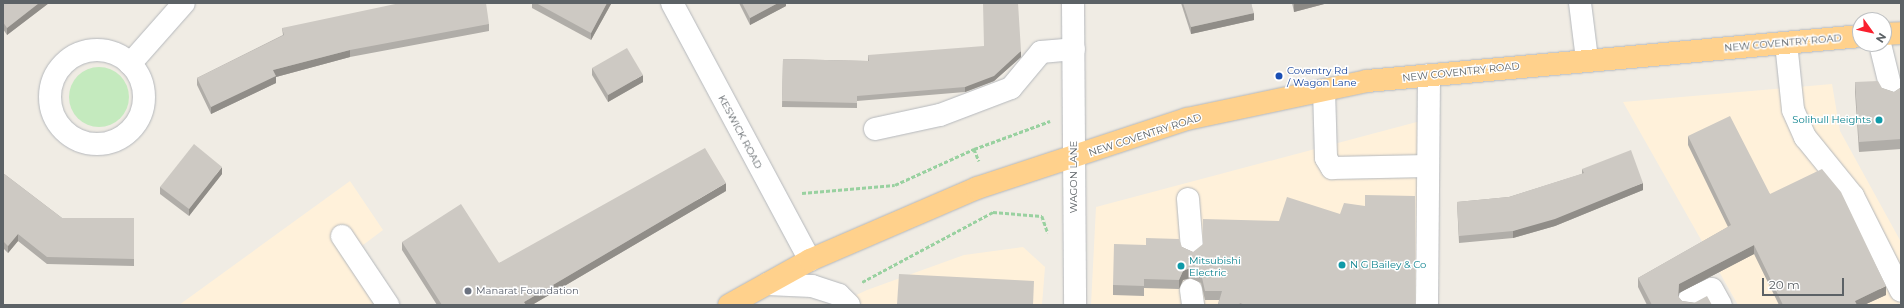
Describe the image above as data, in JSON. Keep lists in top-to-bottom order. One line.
{"streets":{"highway":["NEW COVENTRY ROAD"],"street":["KESWICK ROAD","WAGON LANE"]},"crossings":[["NEW COVENTRY ROAD","KESWICK ROAD"],["NEW COVENTRY ROAD","WAGON LANE"]],"places":["Coventry Rd / Wagon Lane","Solihull Heights","N G Bailey & Co","Mitsubishi Electric","Manarat Foundation"],"scale_bar":"20 m","north":"bottom right"}
